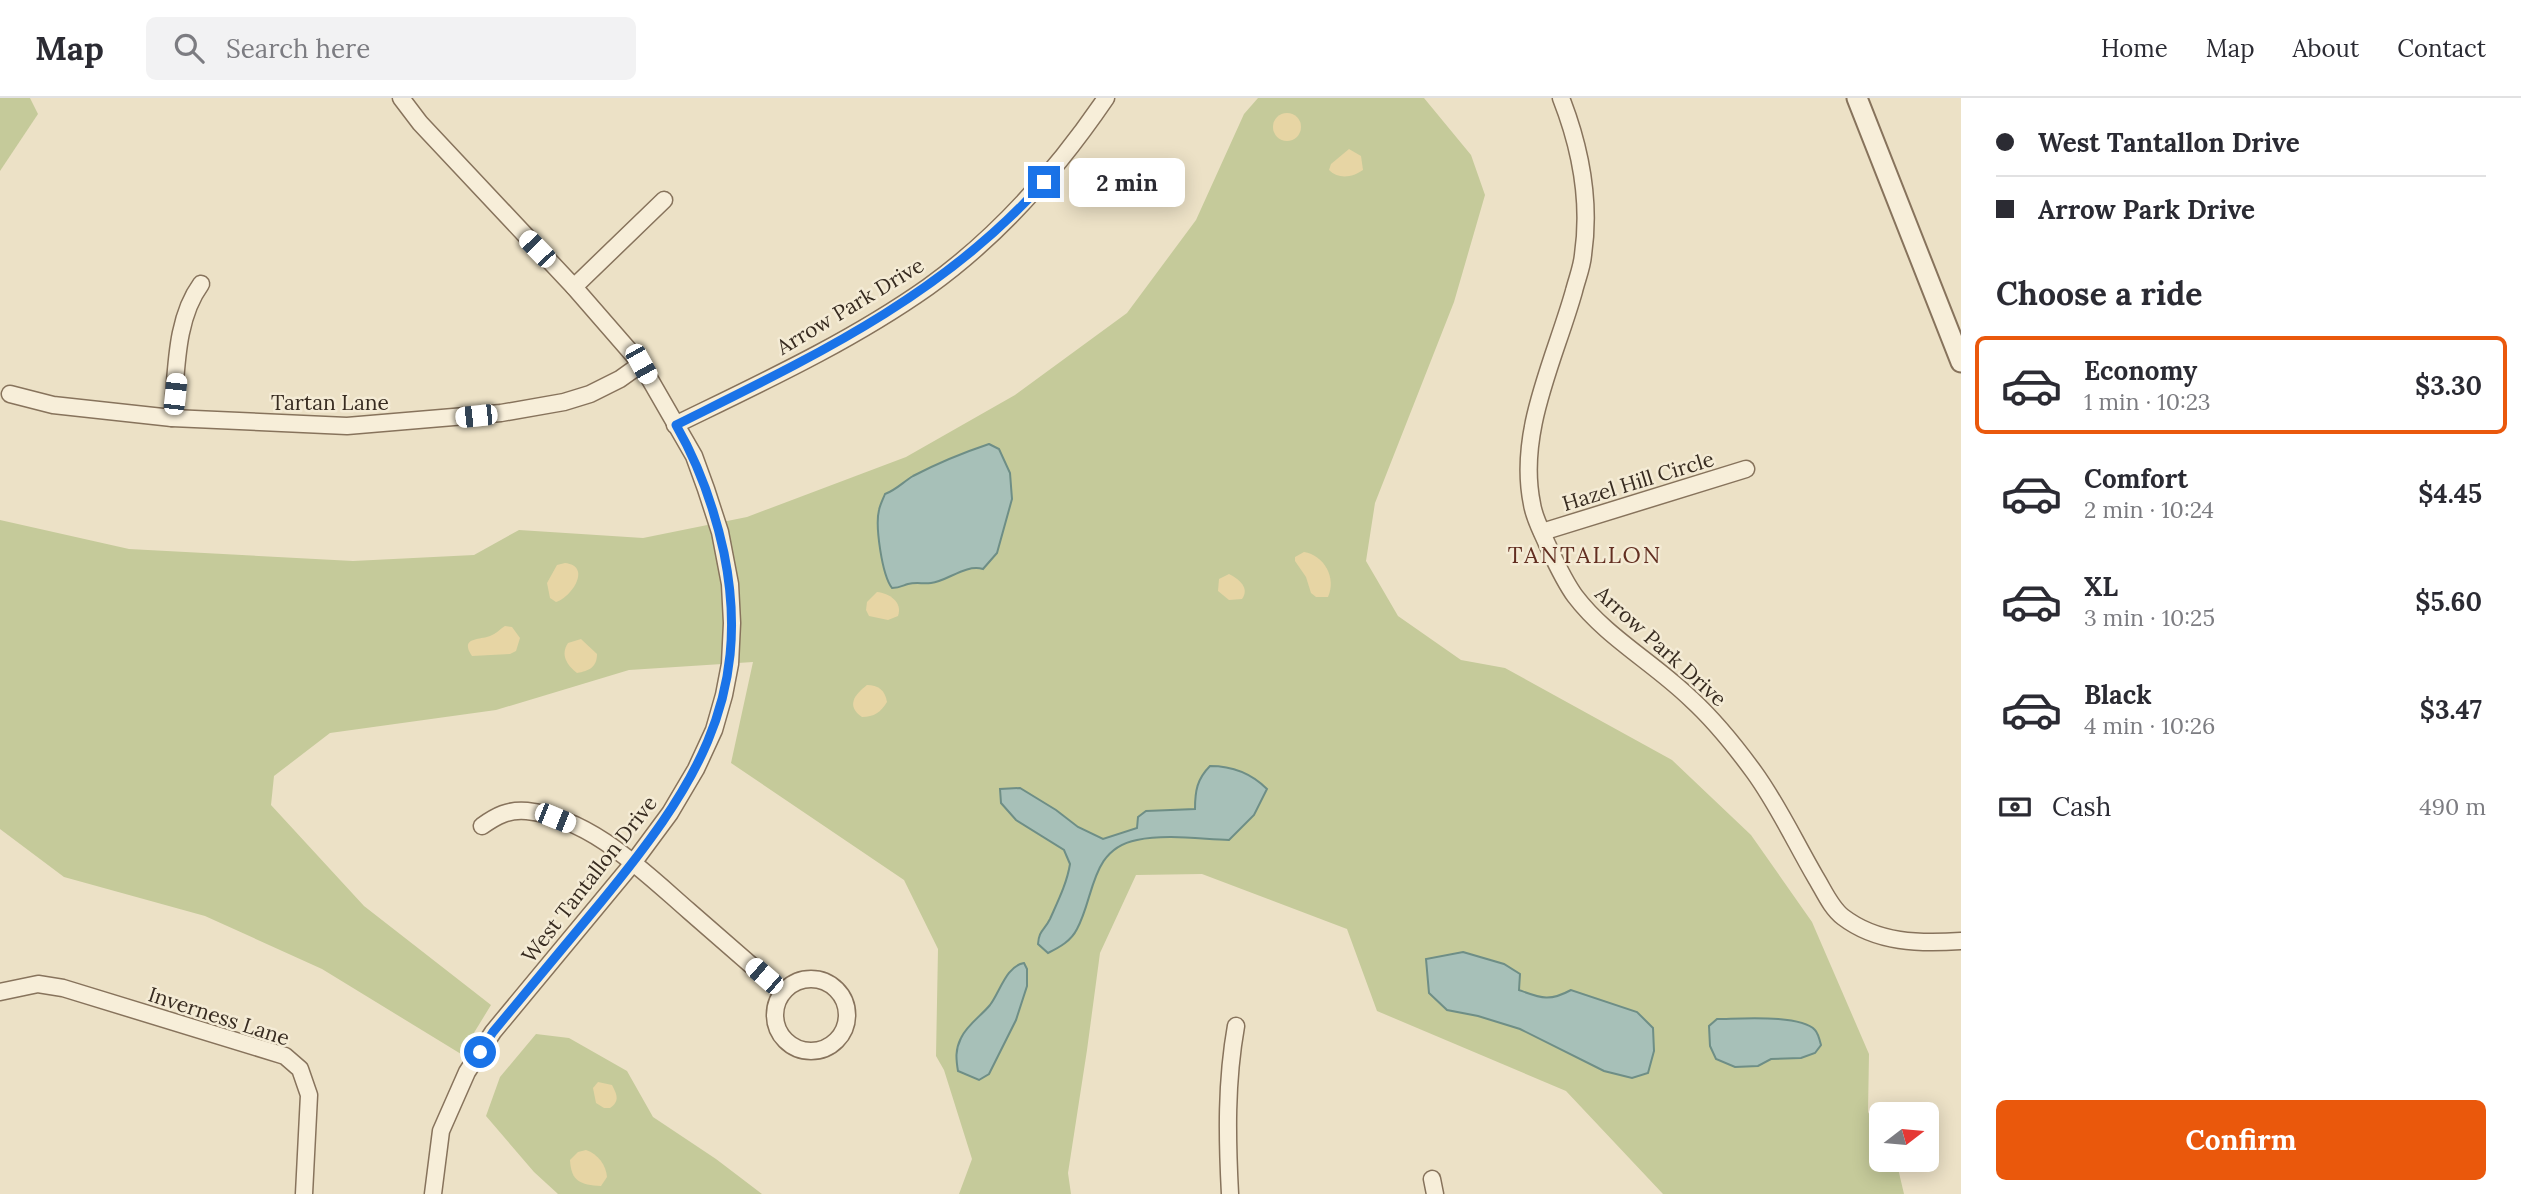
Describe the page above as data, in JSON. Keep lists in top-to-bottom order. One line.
{"streets":{"street":["Arrow Park Drive","Tartan Lane","Hazel Hill Circle","West Tantallon Drive","Inverness Lane"]},"crossings":[["Arrow Park Drive","Hazel Hill Circle"],["Arrow Park Drive","West Tantallon Drive"],["Tartan Lane","West Tantallon Drive"]],"districts":["TANTALLON"],"north":"right","page":{"header":"Map","search":"Search here","nav":["Home","Map","About","Contact"],"banner":["West Tantallon Drive","Arrow Park Drive"],"bubble":"2 min","heading":"Choose a ride","list":[{"name":"Economy","note":"1 min · 10:23","value":"$3.30"},{"name":"Comfort","note":"2 min · 10:24","value":"$4.45"},{"name":"XL","note":"3 min · 10:25","value":"$5.60"},{"name":"Black","note":"4 min · 10:26","value":"$3.47"}],"pay":["Cash","490 m"],"buttons":"Confirm"}}
